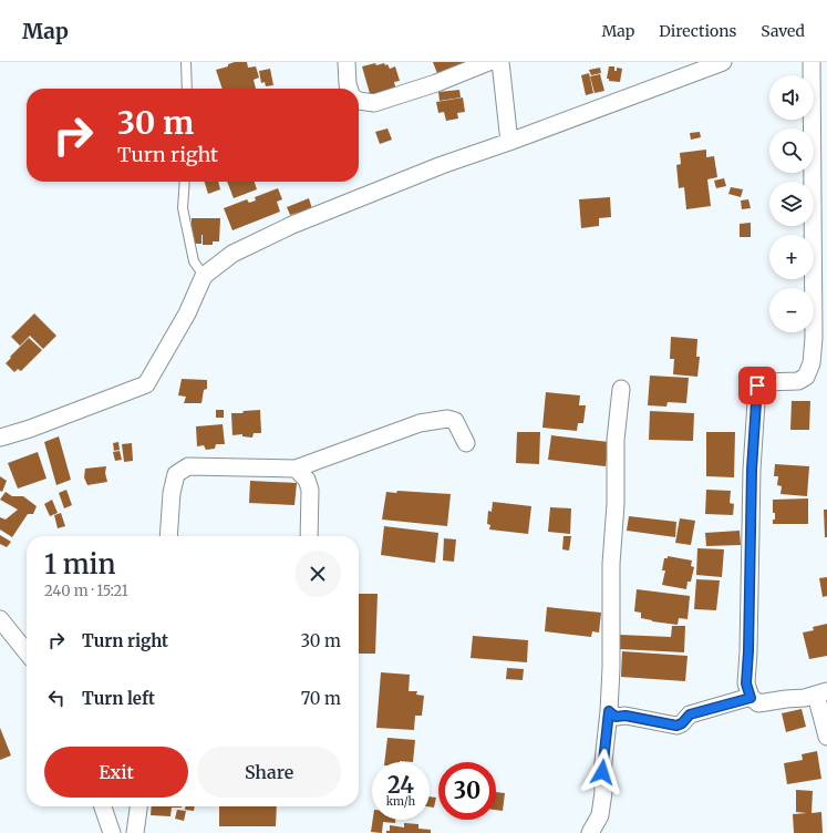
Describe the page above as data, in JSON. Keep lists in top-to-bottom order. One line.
{"page":{"header":"Map","nav":["Map","Directions","Saved"],"map_buttons":["+","−"],"turn":["30 m","Turn right"],"heading":["1 min","240 m · 15:21"],"list":[{"name":"Turn right","value":"30 m"},{"name":"Turn left","value":"70 m"}],"buttons":["Exit","Share"],"speed":"24 km/h","limit":"30"}}
